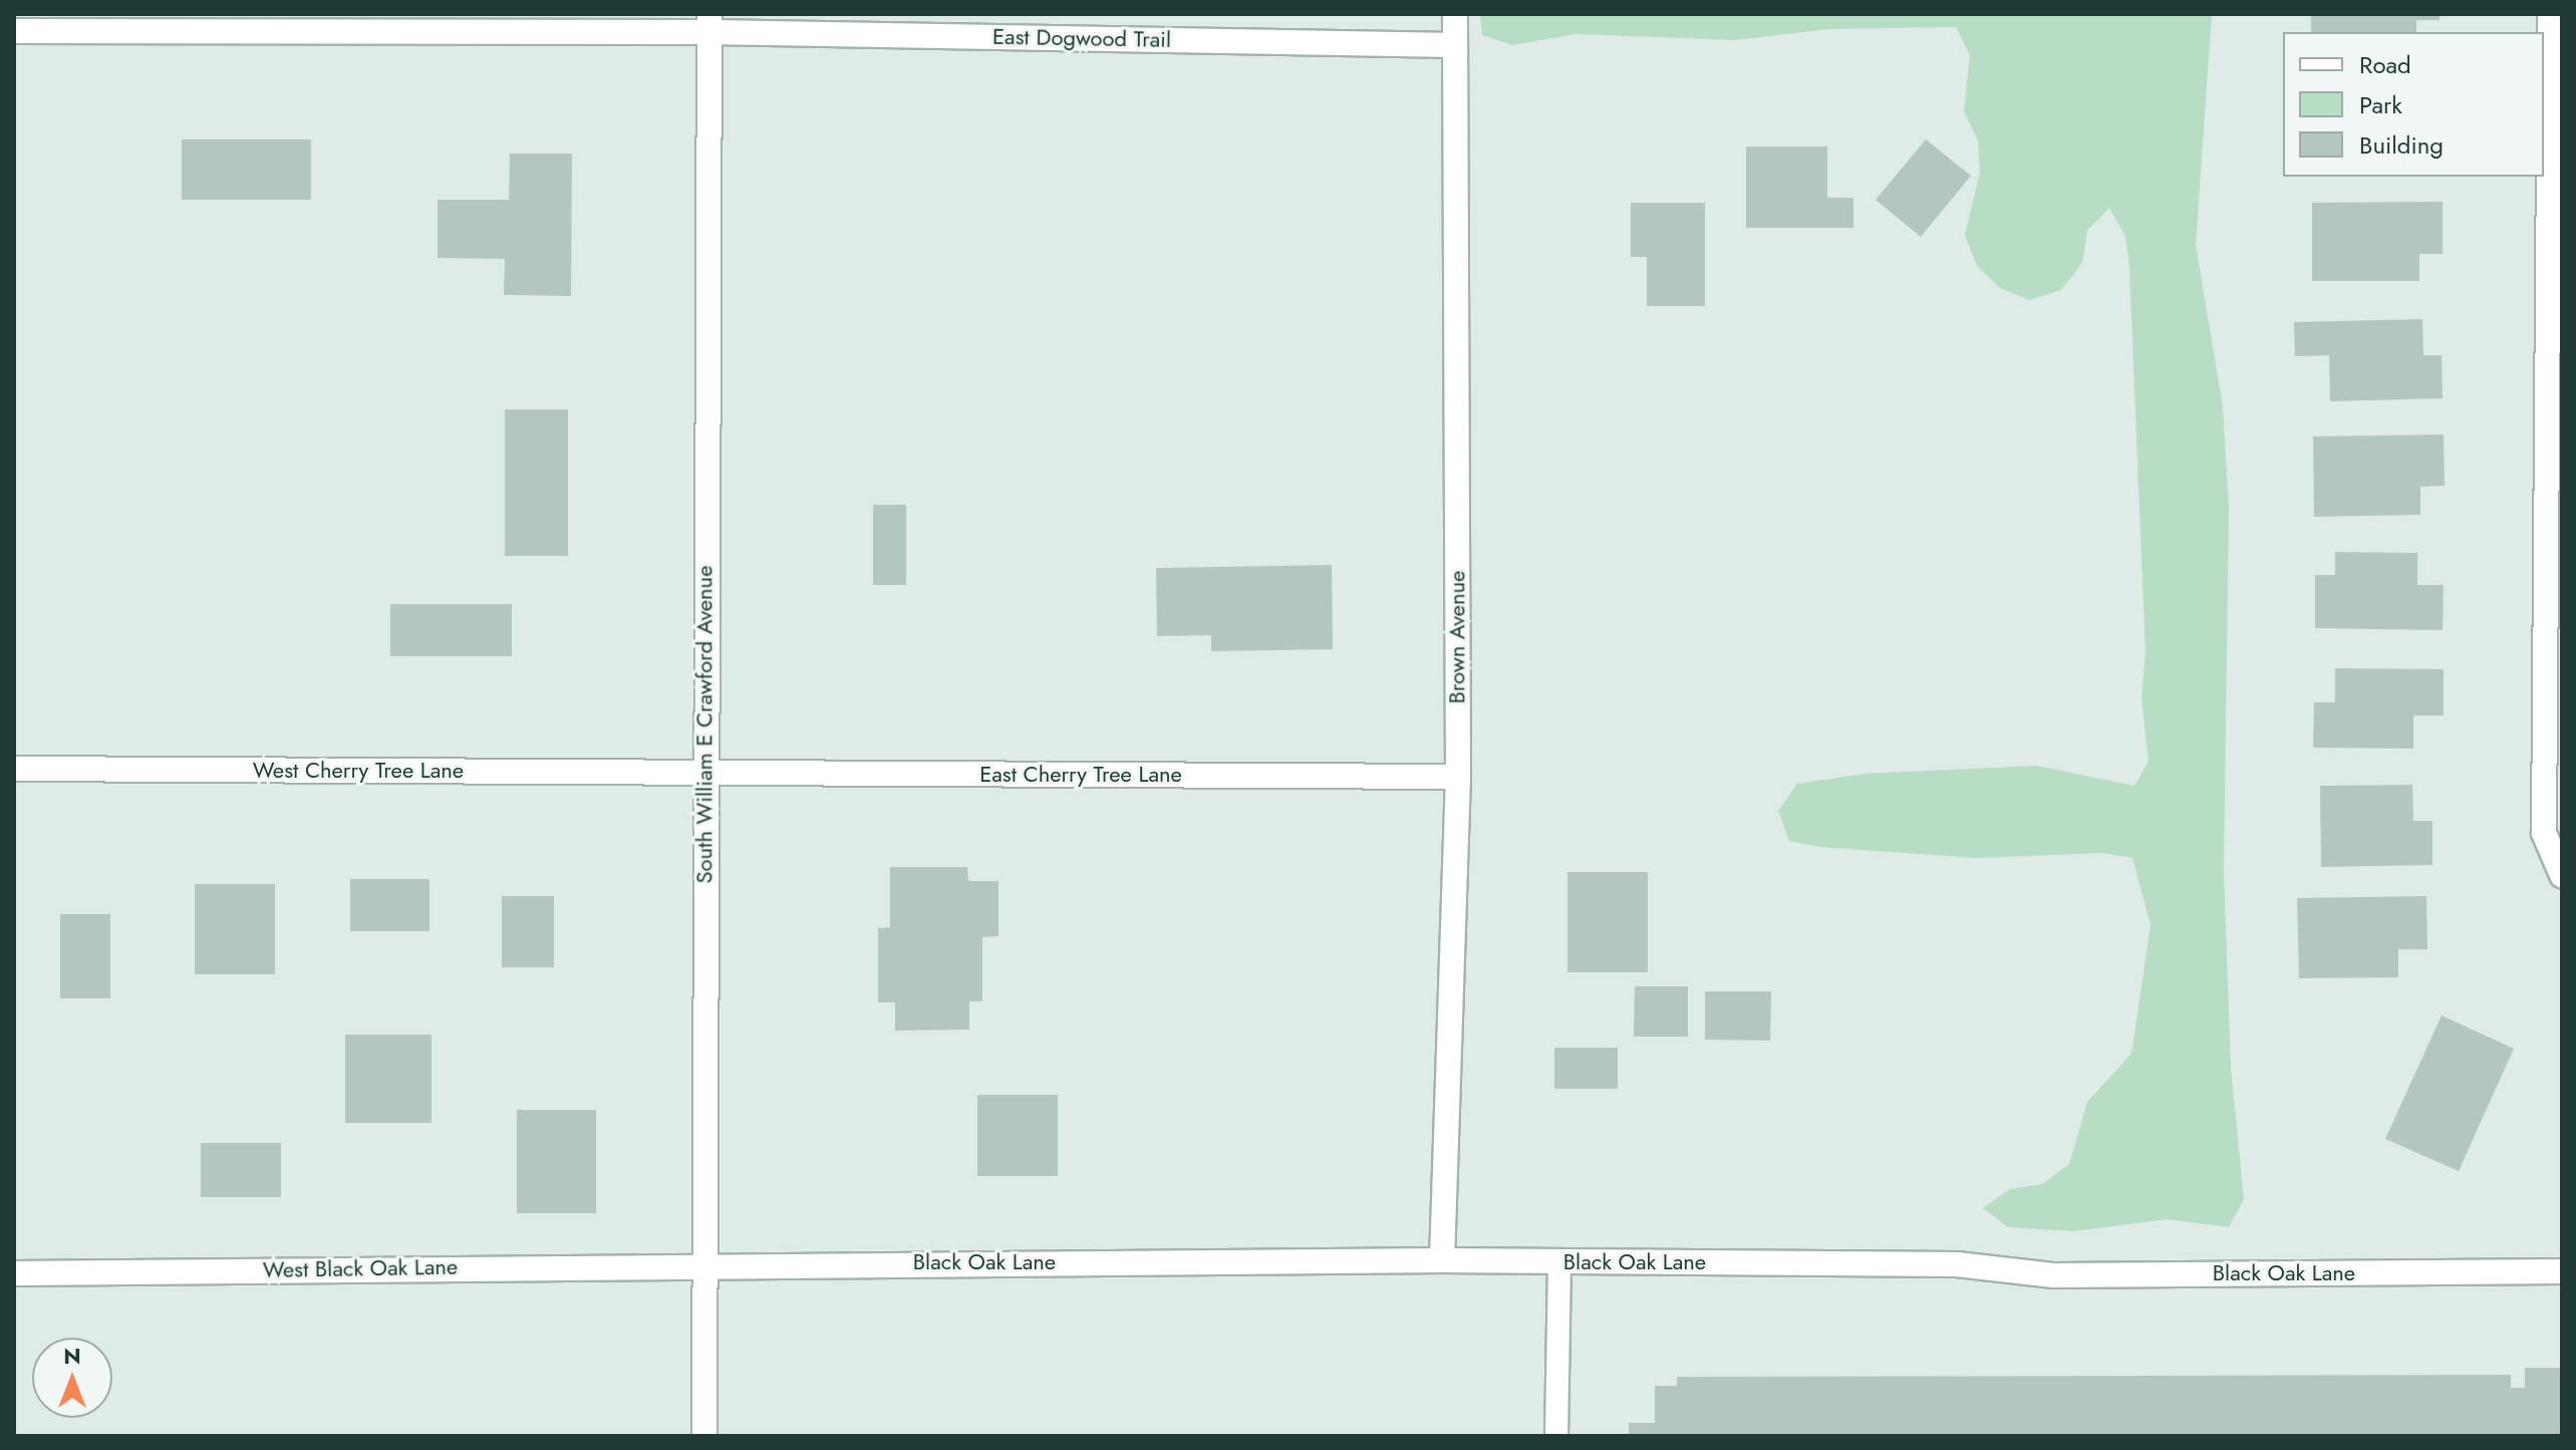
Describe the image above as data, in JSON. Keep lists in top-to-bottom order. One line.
{"streets":{"street":["East Dogwood Trail","Brown Avenue","South William E Crawford Avenue","West Cherry Tree Lane","East Cherry Tree Lane","Black Oak Lane","West Black Oak Lane"]},"crossings":[["East Dogwood Trail","Brown Avenue"],["East Dogwood Trail","South William E Crawford Avenue"],["Brown Avenue","East Cherry Tree Lane"],["Brown Avenue","Black Oak Lane"],["South William E Crawford Avenue","West Cherry Tree Lane"],["South William E Crawford Avenue","East Cherry Tree Lane"],["South William E Crawford Avenue","Black Oak Lane"],["South William E Crawford Avenue","West Black Oak Lane"],["West Cherry Tree Lane","East Cherry Tree Lane"],["Black Oak Lane","West Black Oak Lane"]],"legend":["Road","Park","Building"],"north":"top"}
